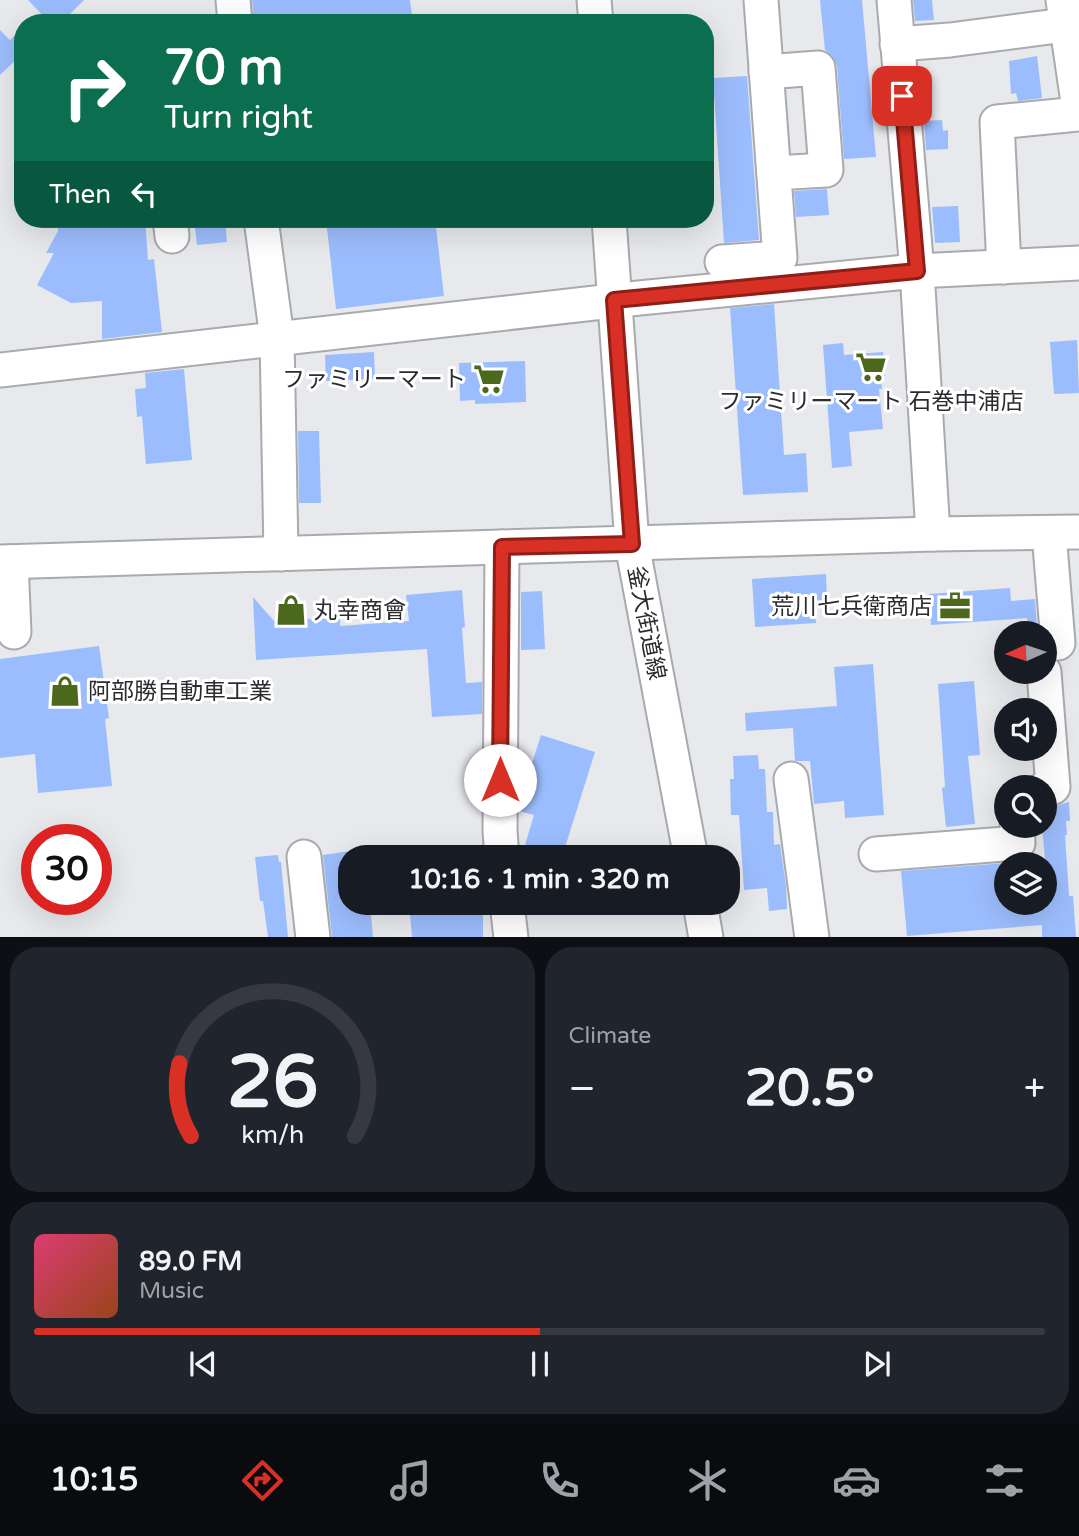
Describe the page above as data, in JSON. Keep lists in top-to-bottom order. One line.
{"streets":{"street":["釜大街道線"]},"places":{"supermarket":["ファミリーマート 石巻中浦店","ファミリーマート"],"office":["荒川七兵衛商店"],"shop":["丸幸商會","阿部勝自動車工業"]},"north":"left","page":{"turn":["70 m","Turn right"],"then":"Then","limit":"30","trip":"10:16 · 1 min · 320 m","tile":"Climate","heat":["−","20.5°","+"],"song":["89.0 FM","Music"],"tabs":"10:15","gauge":["26","km/h"]}}
